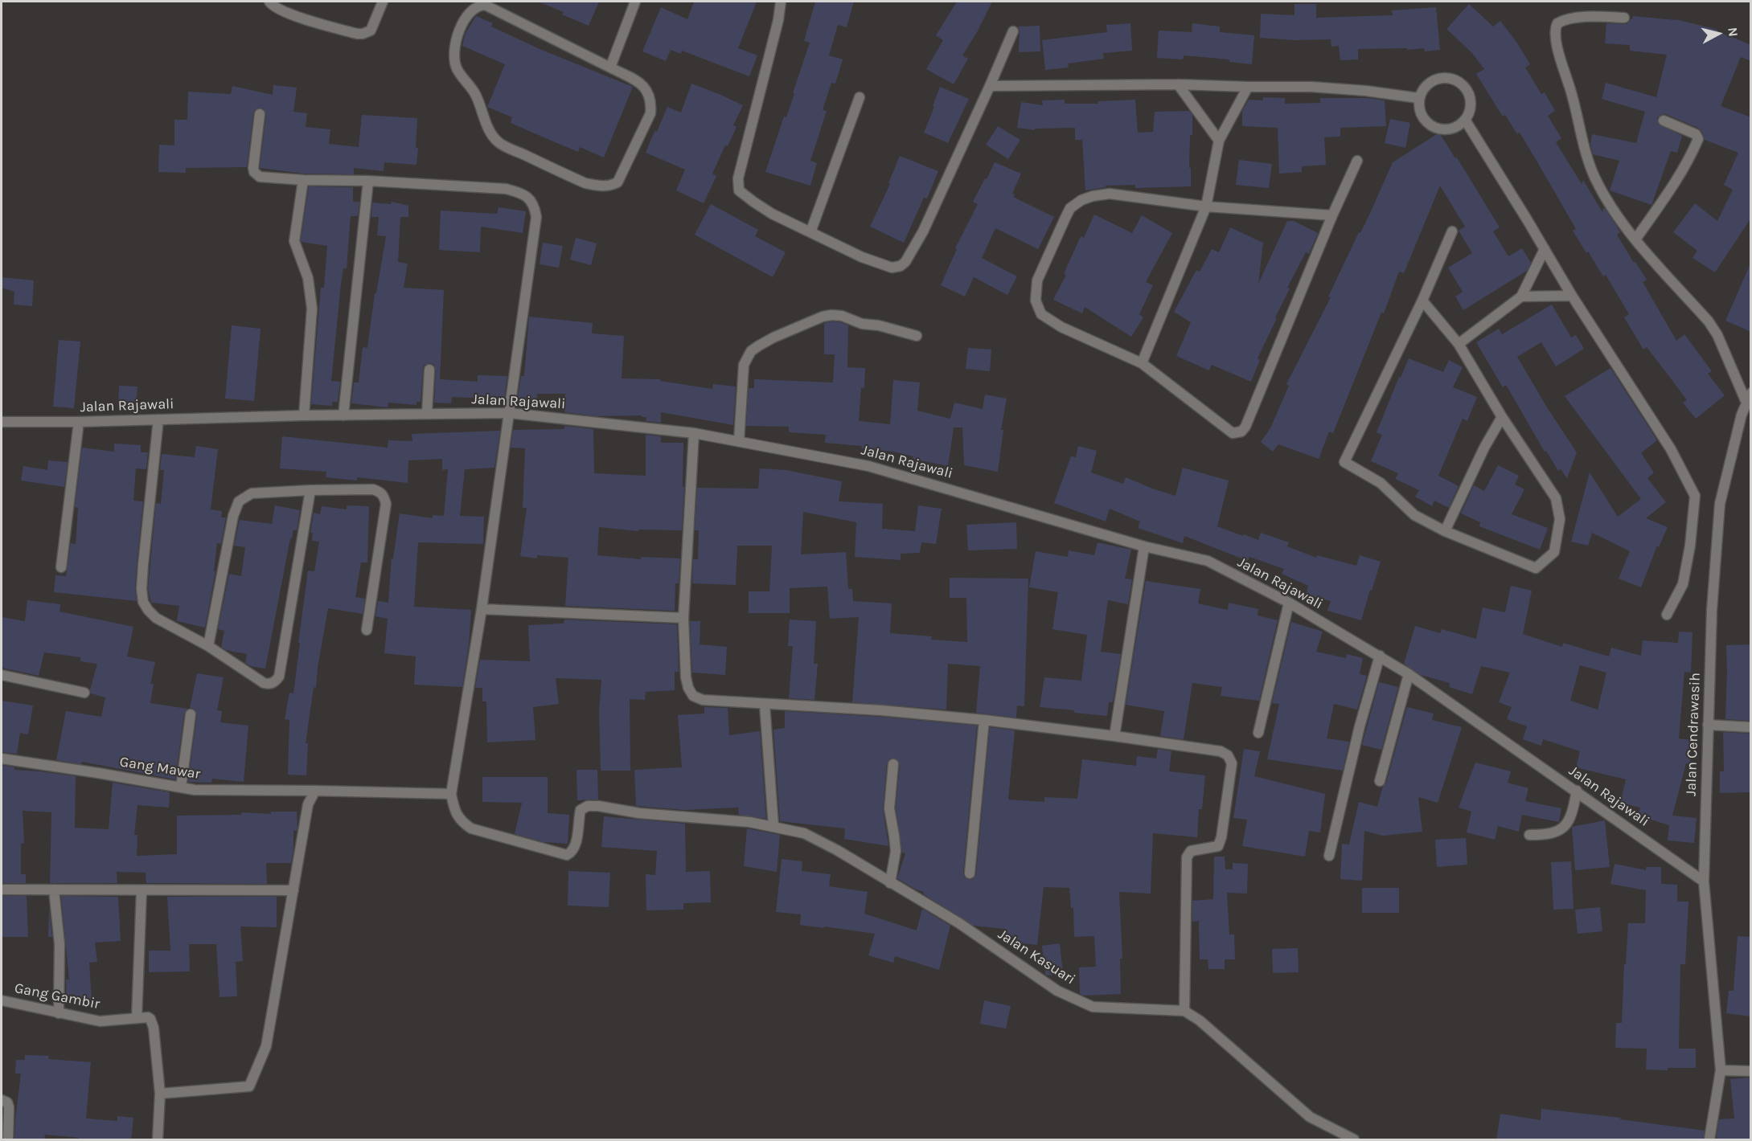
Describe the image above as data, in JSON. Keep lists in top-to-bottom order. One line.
{"streets":{"street":["Jalan Rajawali","Jalan Cendrawasih","Gang Mawar","Jalan Kasuari","Gang Gambir"]},"crossings":[["Jalan Rajawali","Jalan Cendrawasih"],["Gang Mawar","Jalan Kasuari"]],"north":"right"}
